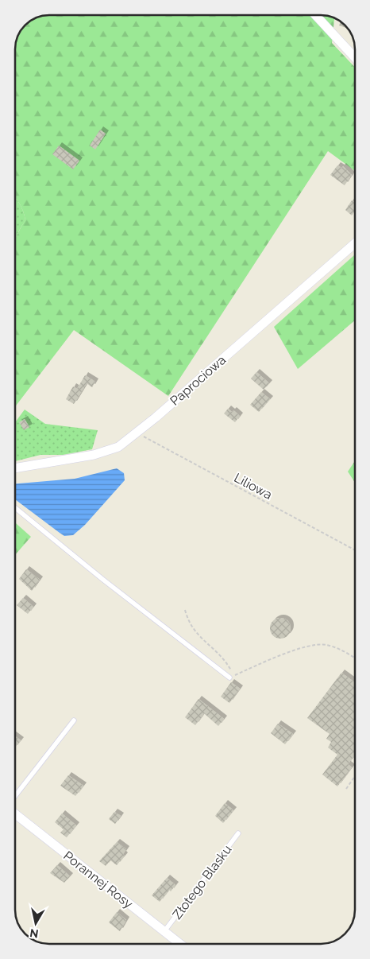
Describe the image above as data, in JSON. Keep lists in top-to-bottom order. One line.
{"streets":{"street":["Paprociowa","Porannej Rosy"],"lane":["Złotego Blasku"],"path":["Liliowa"]},"crossings":[["Paprociowa","Liliowa"],["Porannej Rosy","Złotego Blasku"]],"north":"bottom"}
